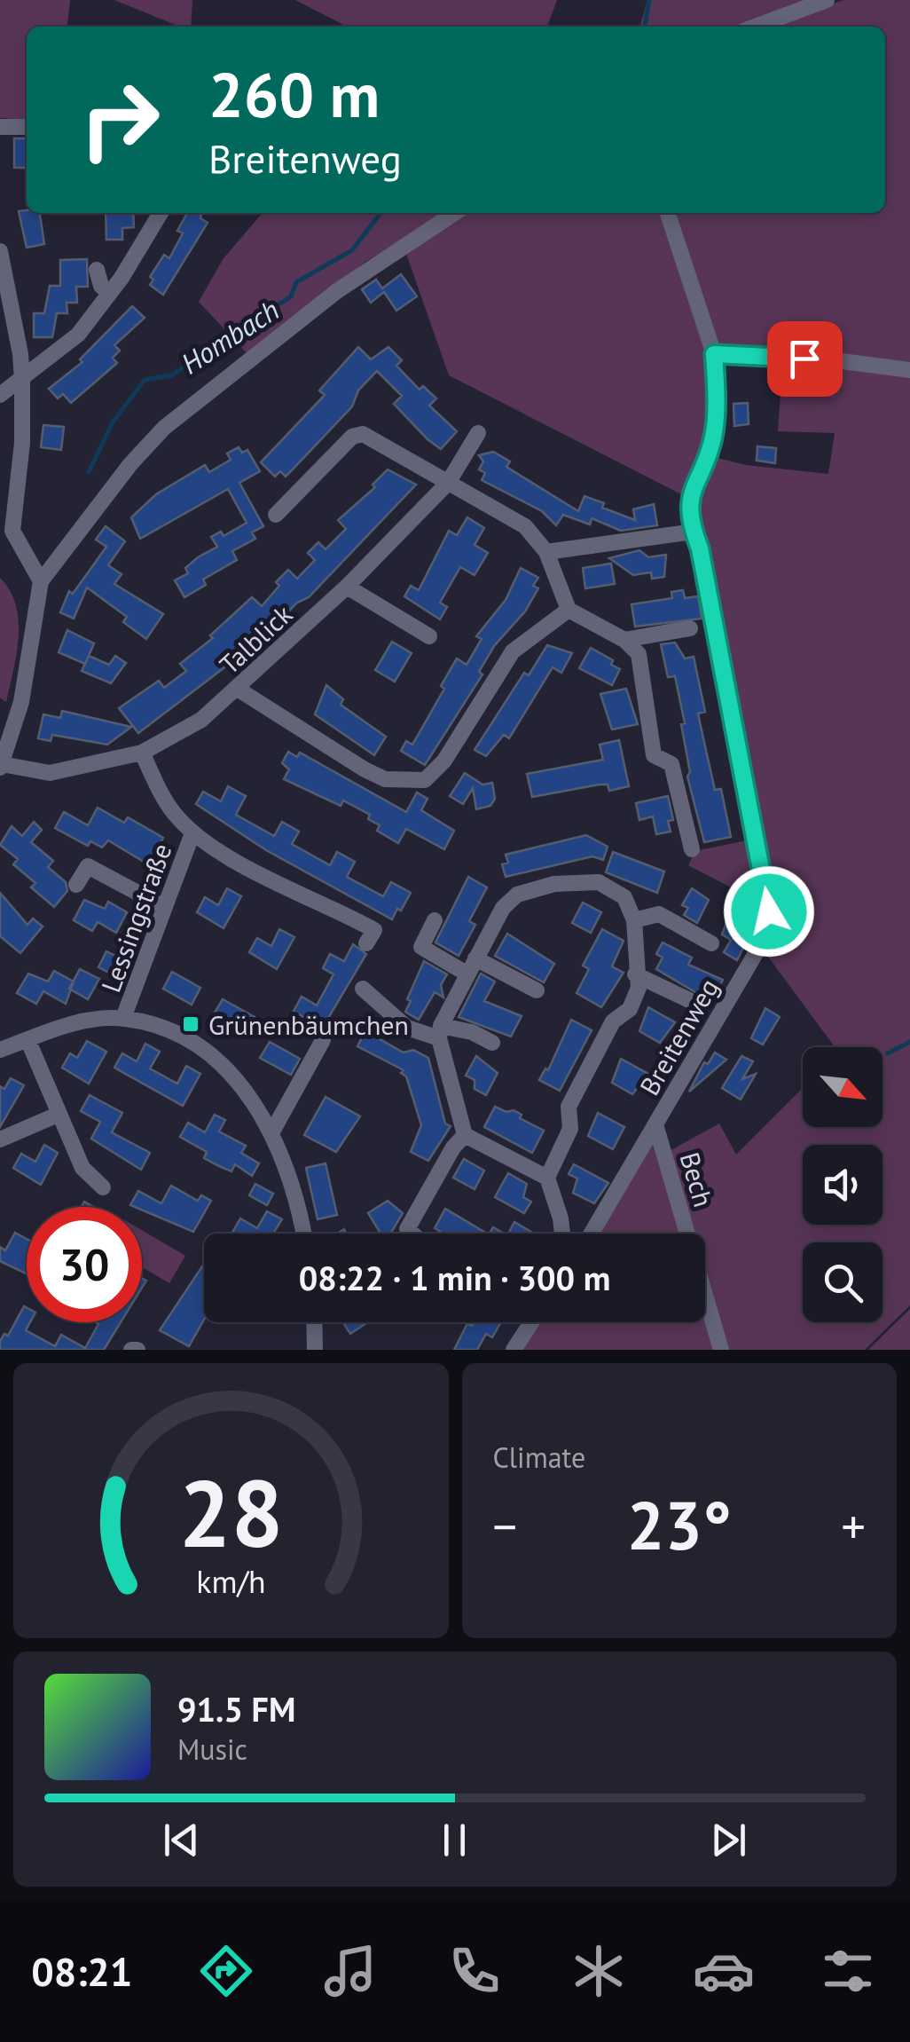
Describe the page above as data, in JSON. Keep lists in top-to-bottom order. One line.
{"streets":{"street":["Talblick","Lessingstraße","Breitenweg","Bech"]},"crossings":[["Breitenweg","Bech"]],"water":["Hombach"],"places":{"transit":["Grünenbäumchen"]},"north":"bottom right","page":{"turn":["260 m","Breitenweg"],"limit":"30","trip":"08:22 · 1 min · 300 m","tile":"Climate","heat":["−","23°","+"],"song":["91.5 FM","Music"],"tabs":"08:21","gauge":["28","km/h"]}}
